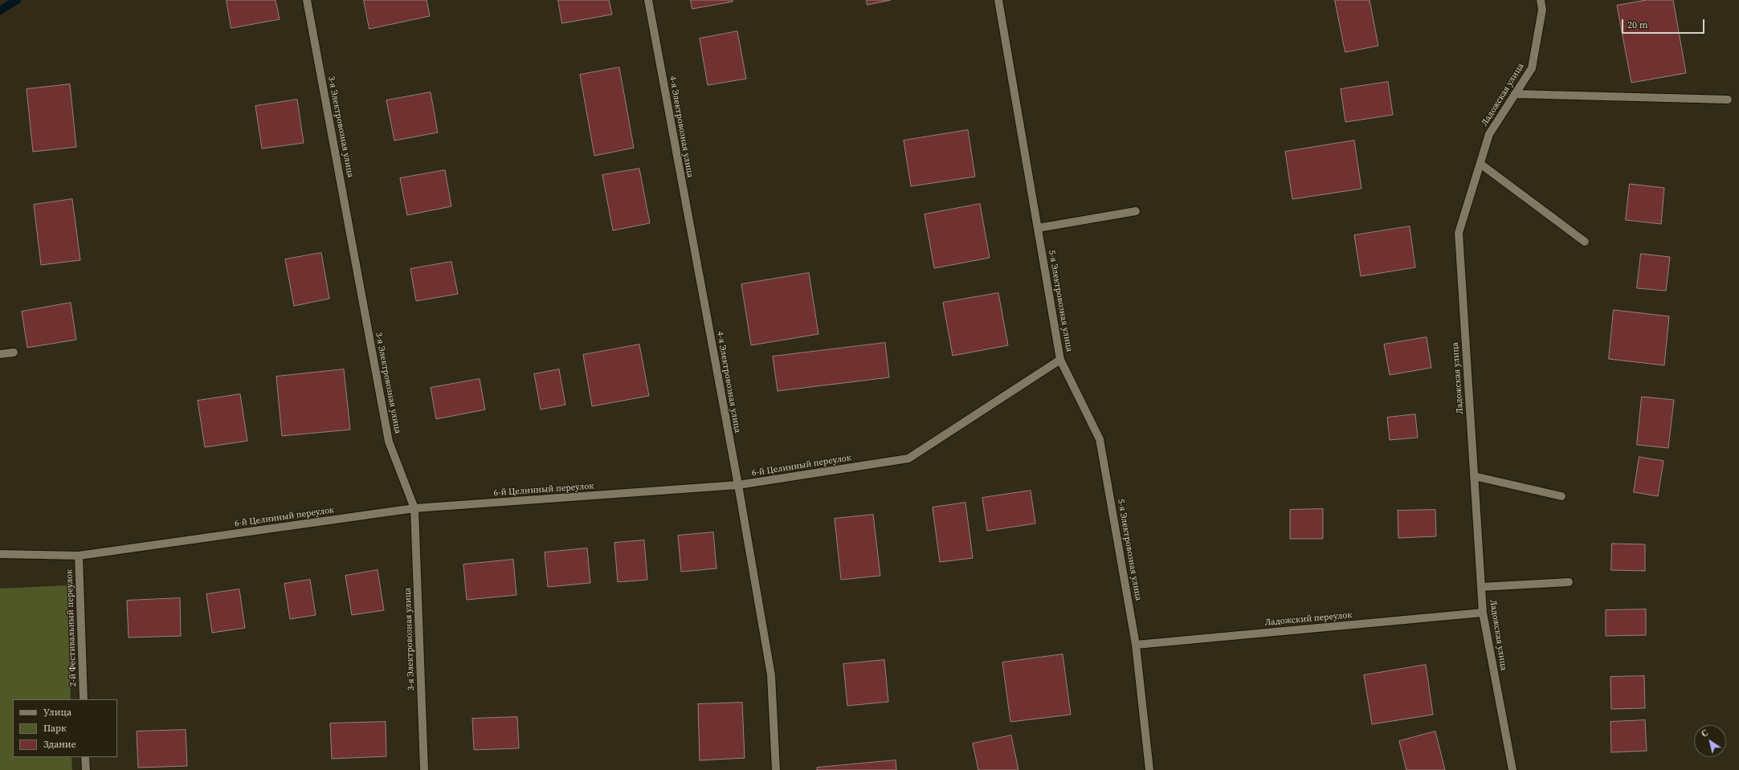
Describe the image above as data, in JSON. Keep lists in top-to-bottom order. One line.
{"streets":{"street":["Ладожская улица","3-я Электровозная улица","4-я Электровозная улица","5-я Электровозная улица","6-й Целинный переулок","Ладожский переулок","2-й Фестивальный переулок"]},"crossings":[["Ладожская улица","Ладожский переулок"],["3-я Электровозная улица","6-й Целинный переулок"],["4-я Электровозная улица","6-й Целинный переулок"],["5-я Электровозная улица","6-й Целинный переулок"],["5-я Электровозная улица","Ладожский переулок"],["6-й Целинный переулок","2-й Фестивальный переулок"]],"legend":["Улица","Парк","Здание"],"scale_bar":"20 m","north":"top left"}
